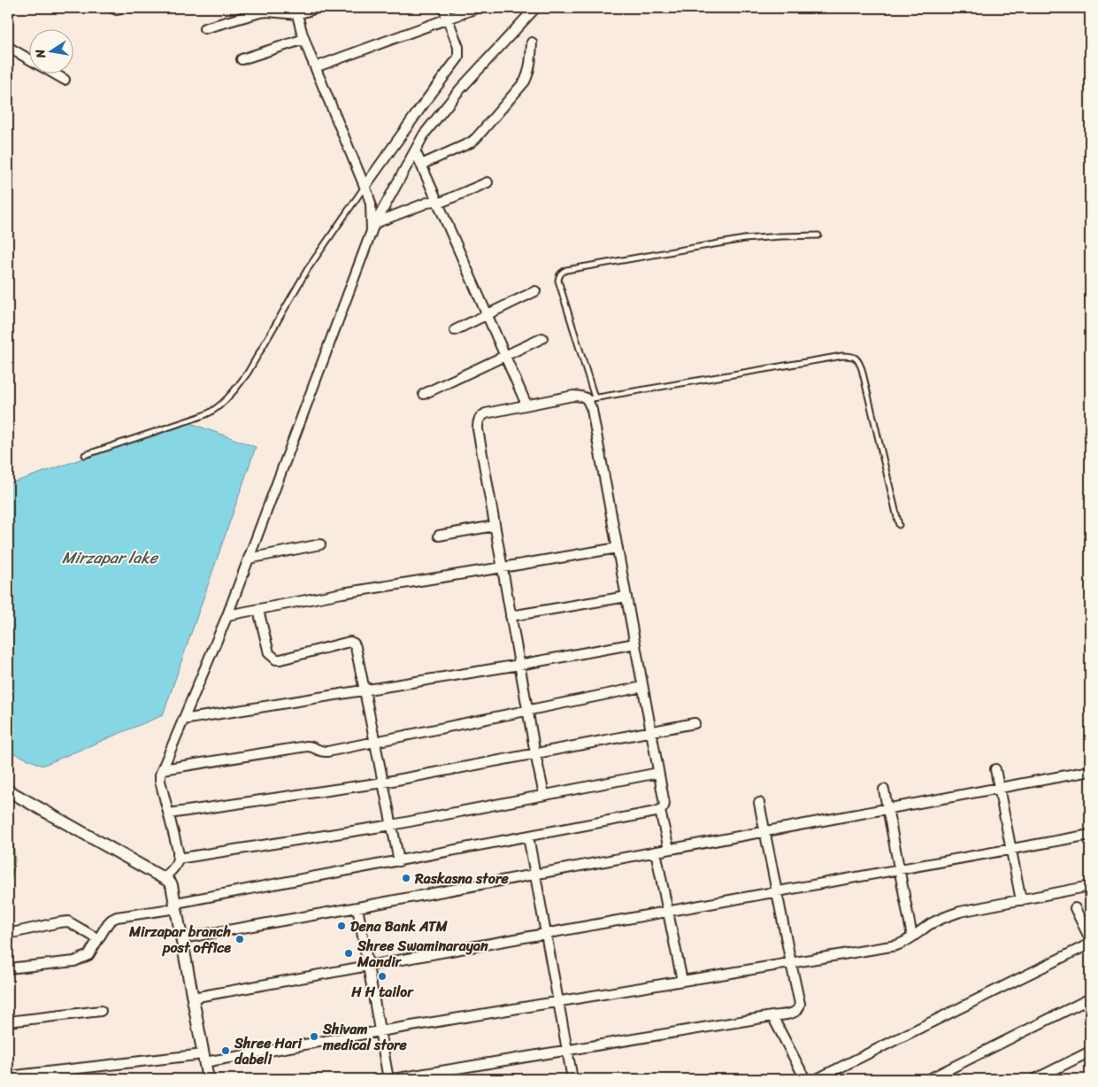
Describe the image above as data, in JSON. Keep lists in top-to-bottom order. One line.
{"water":["Mirzapar lake"],"places":["Raskasna store","Dena Bank ATM","Mirzapar branch post office","Shree Swaminarayan Mandir","H H tailor","Shivam medical store","Shree Hari dabeli"],"north":"left"}
